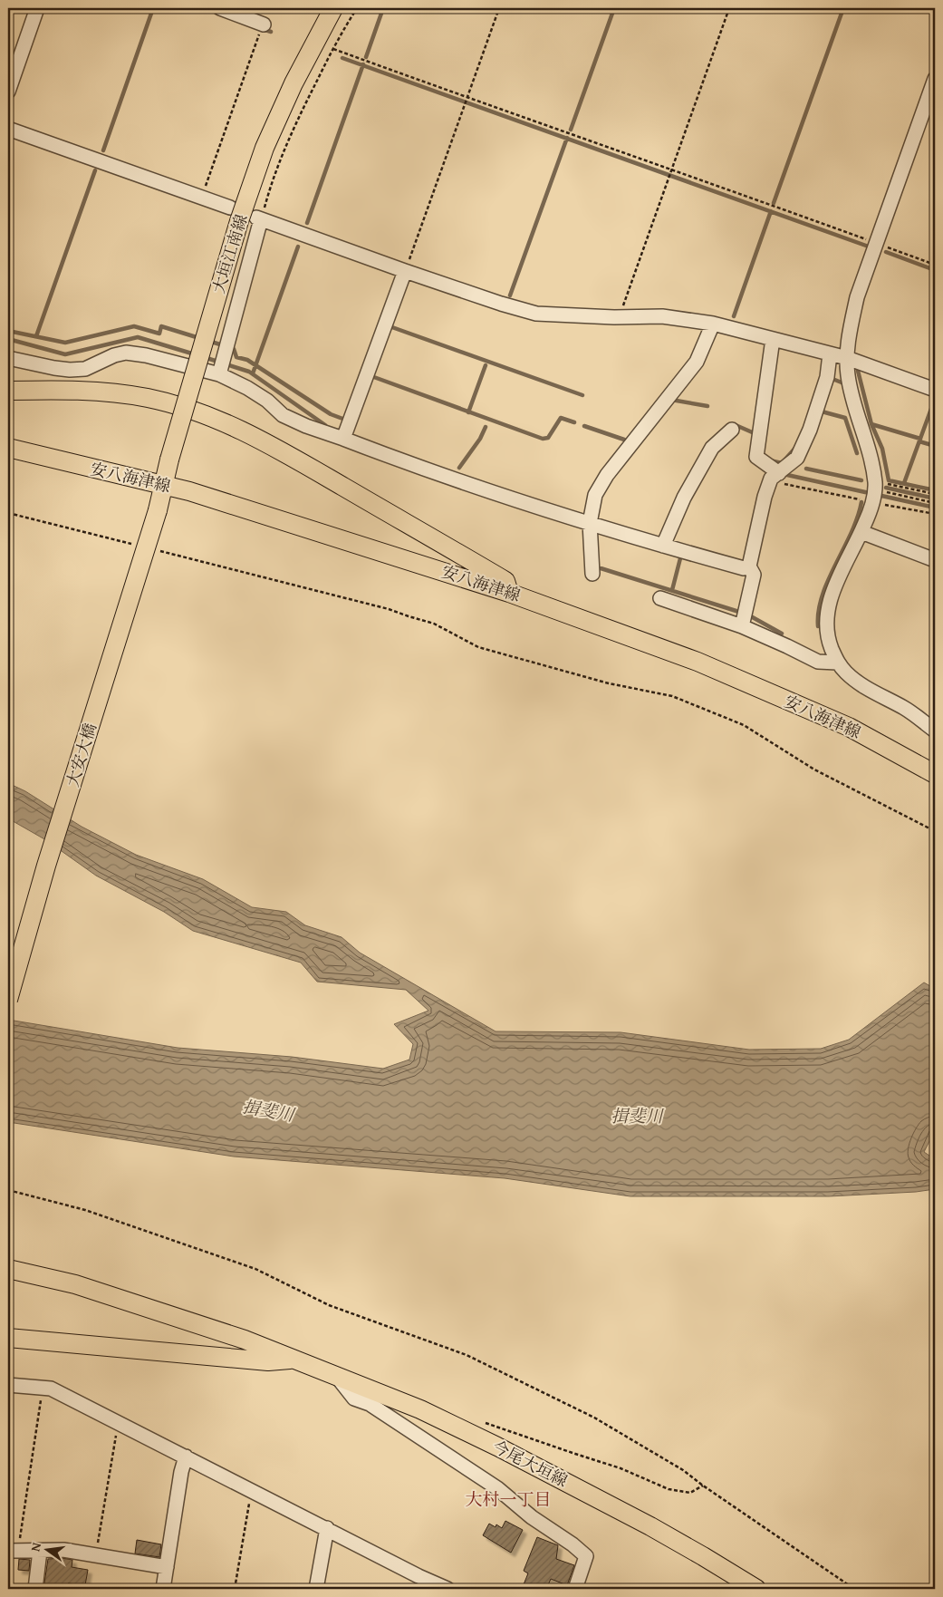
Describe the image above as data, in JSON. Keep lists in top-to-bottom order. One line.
{"streets":{"main road":["大垣江南線","安八海津線","大安大橋","今尾大垣線"]},"crossings":[["大垣江南線","安八海津線"],["大垣江南線","大安大橋"]],"districts":["大村一丁目"],"water":["揖斐川"],"north":"left"}
